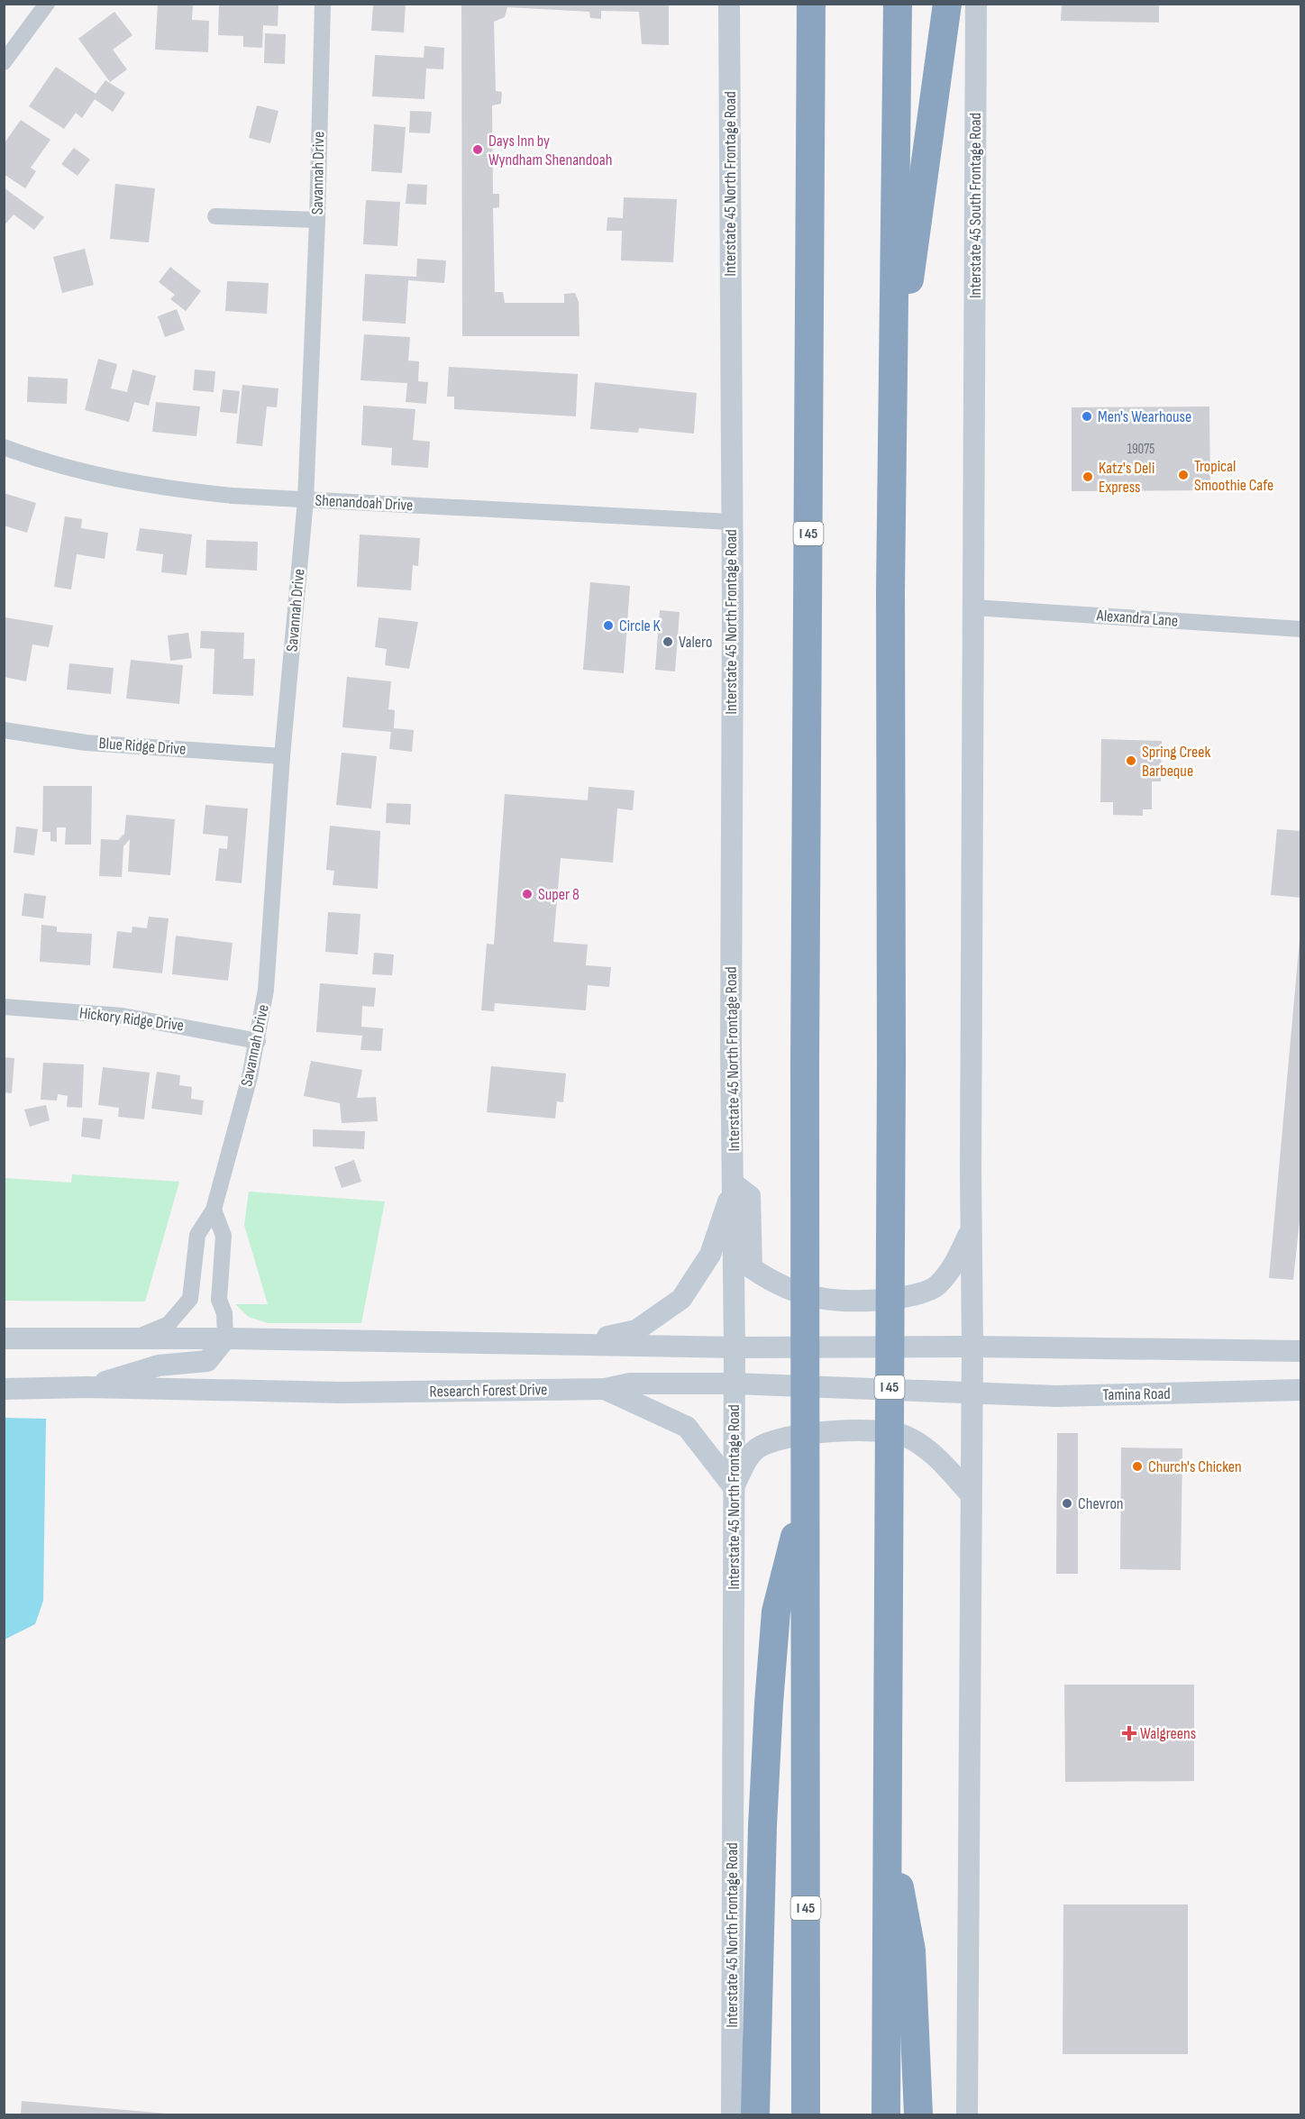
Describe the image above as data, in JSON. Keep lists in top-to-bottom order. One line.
{"streets":{"highway":["I 45"],"main road":["Interstate 45 North Frontage Road","Interstate 45 South Frontage Road","Research Forest Drive","Tamina Road"],"street":["Savannah Drive","Shenandoah Drive","Alexandra Lane","Blue Ridge Drive","Hickory Ridge Drive"]},"crossings":[["Savannah Drive","Shenandoah Drive"],["Savannah Drive","Blue Ridge Drive"],["Savannah Drive","Hickory Ridge Drive"],["Interstate 45 North Frontage Road","Shenandoah Drive"],["Interstate 45 North Frontage Road","Research Forest Drive"],["Interstate 45 South Frontage Road","Alexandra Lane"],["Research Forest Drive","Tamina Road"]],"places":{"other":["Days Inn by Wyndham Shenandoah","Men's Wearhouse","Tropical Smoothie Cafe","Katz's Deli Express","Circle K","Valero","Spring Creek Barbeque","Super 8","Church's Chicken","Chevron"],"health":["Walgreens"]},"house_numbers":["19075"]}
